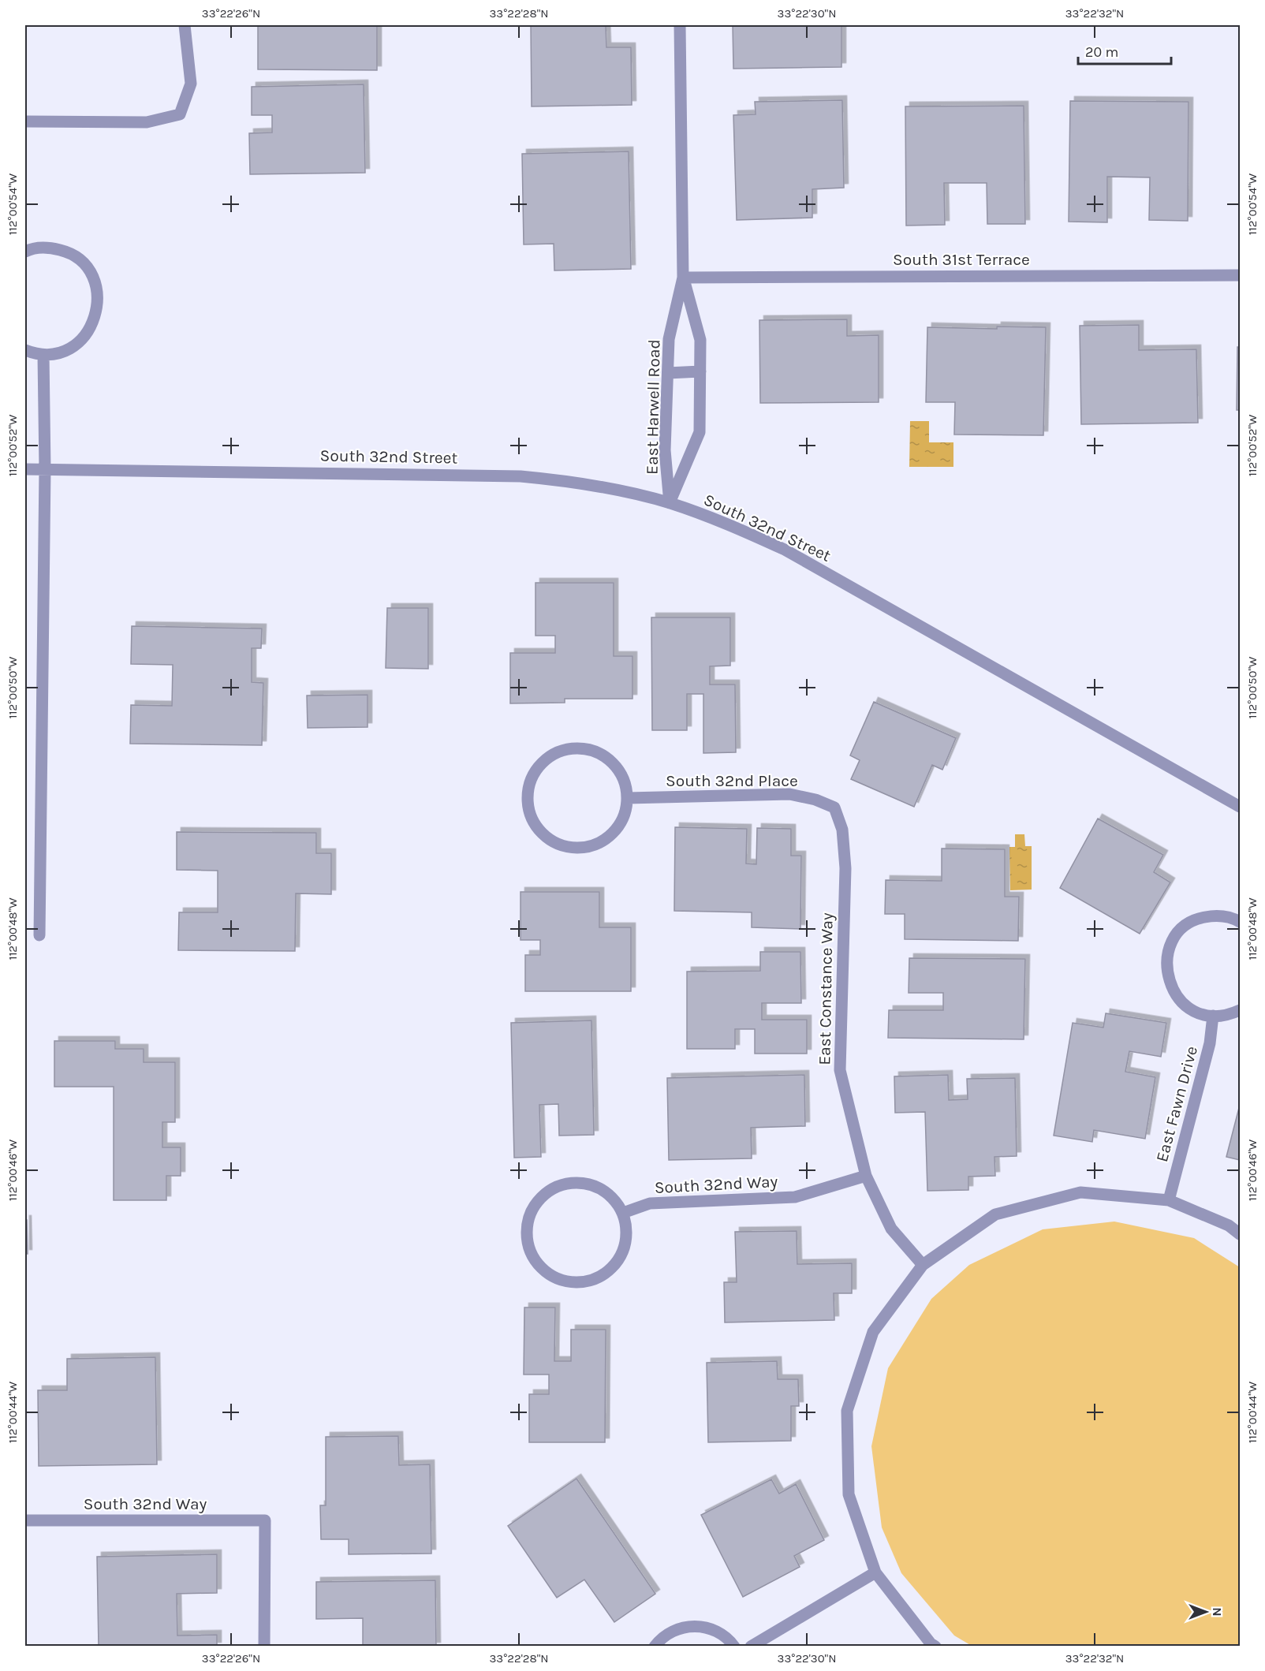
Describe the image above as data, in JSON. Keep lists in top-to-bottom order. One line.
{"streets":{"street":["South 31st Terrace","East Harwell Road","South 32nd Street","South 32nd Place","East Constance Way","East Fawn Drive","South 32nd Way"]},"crossings":[["South 31st Terrace","East Harwell Road"],["East Harwell Road","South 32nd Street"],["South 32nd Place","East Constance Way"],["East Constance Way","South 32nd Way"]],"scale_bar":"20 m","north":"right","coordinates":["33°22'26\"N","33°22'28\"N","33°22'30\"N","33°22'32\"N","112°00'54\"W","112°00'52\"W","112°00'50\"W","112°00'48\"W","112°00'46\"W","112°00'44\"W"]}
